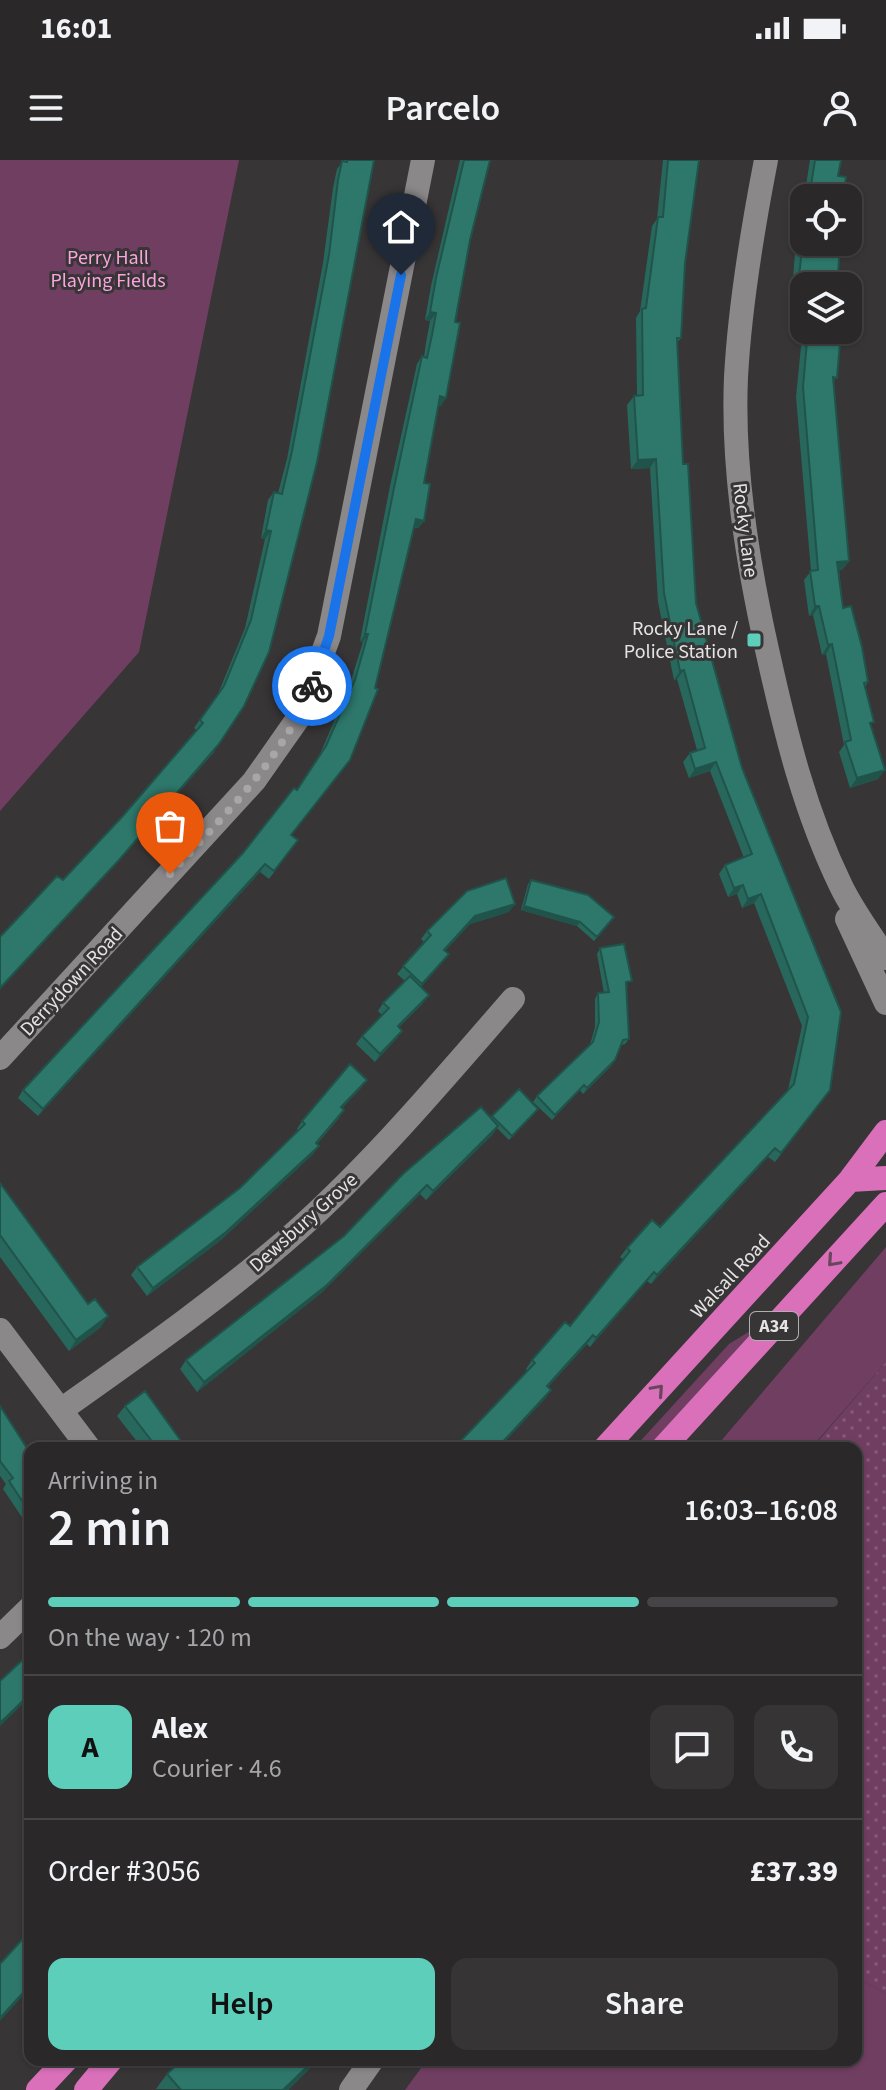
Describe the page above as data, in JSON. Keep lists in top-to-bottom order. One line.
{"streets":{"highway":["Walsall Road","A34"],"street":["Rocky Lane","Derrydown Road","Dewsbury Grove"]},"parks":["Perry Hall Playing Fields"],"places":{"transit":["Rocky Lane / Police Station"]},"page":{"status":"16:01","header":"Parcelo","heading":["2 min","Arriving in","16:03–16:08"],"panel":["Alex","Courier · 4.6","Order #3056","£37.39"],"bar":"On the way · 120 m","round":"A","buttons":["Help","Share"]}}
